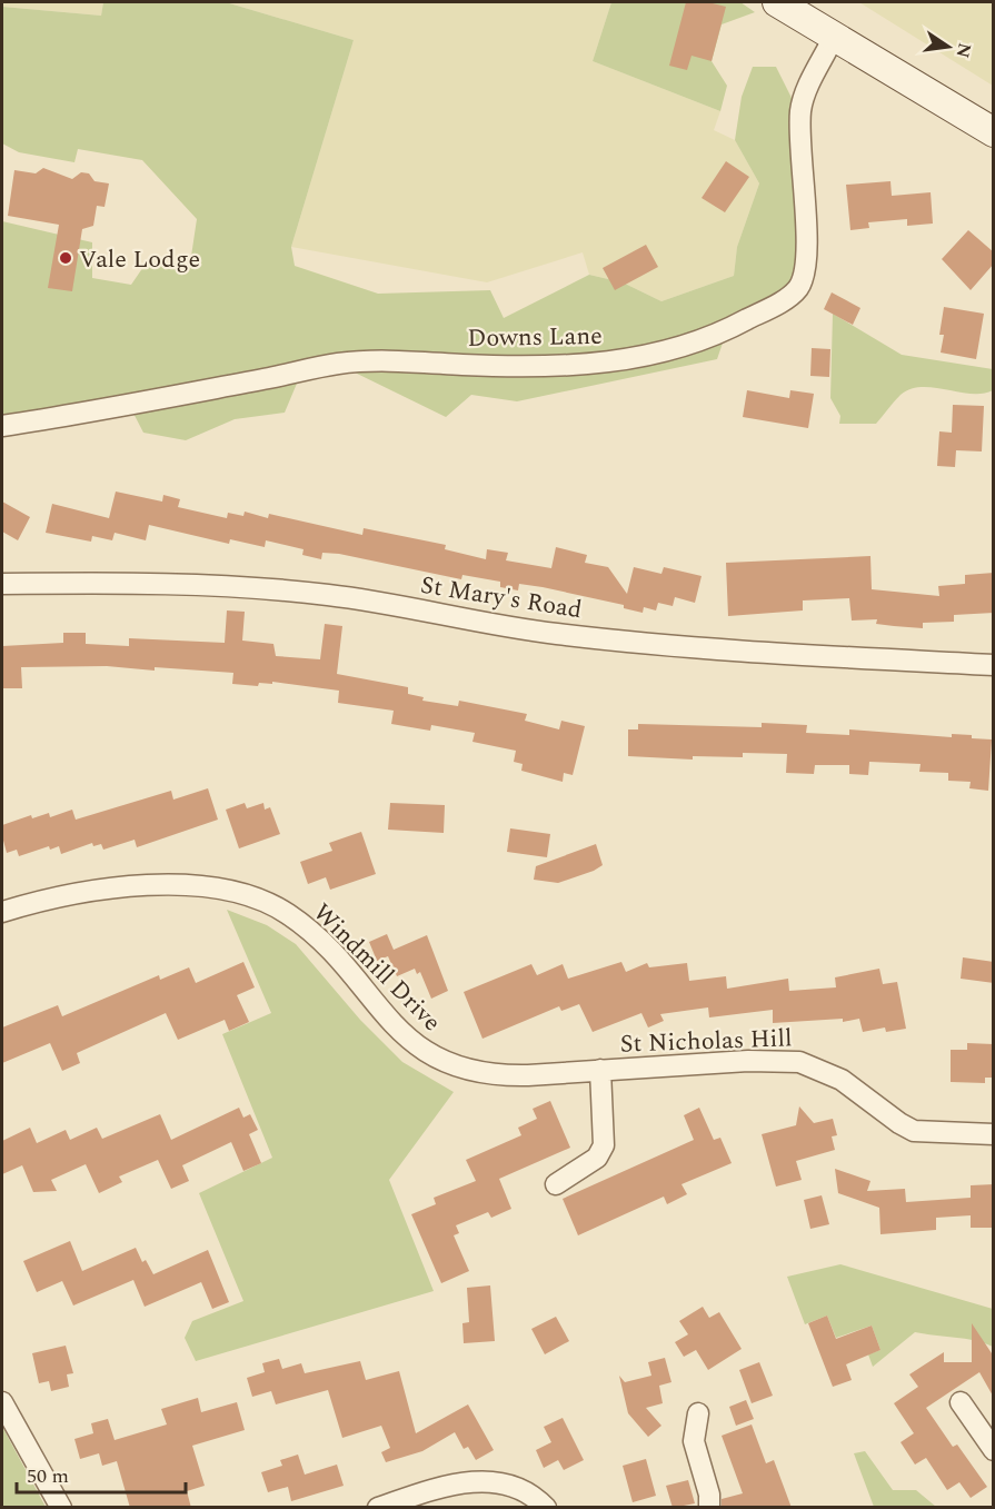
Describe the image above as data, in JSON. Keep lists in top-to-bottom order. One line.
{"streets":{"street":["Downs Lane","St Mary's Road","Windmill Drive","St Nicholas Hill"]},"crossings":[["Windmill Drive","St Nicholas Hill"]],"places":["Vale Lodge"],"scale_bar":"50 m","north":"right"}
